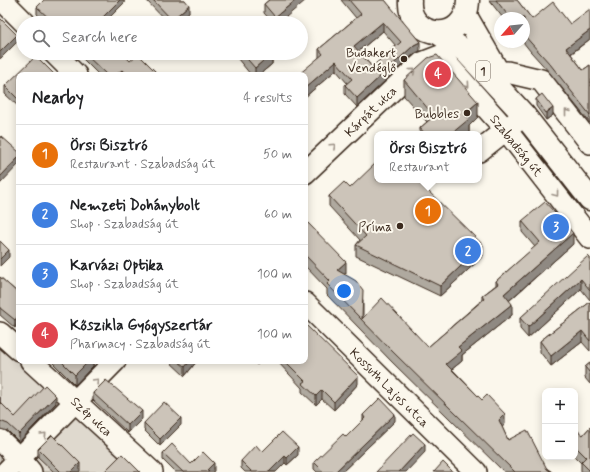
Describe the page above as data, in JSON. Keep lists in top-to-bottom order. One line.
{"streets":{"main road":["1","Szabadság út"],"street":["Kárpát utca","Kossuth Lajos utca","Szép utca"]},"crossings":[["1","Szabadság út"],["Kárpát utca","Szabadság út"]],"one_way":["Kárpát utca"],"places":["Budakert Vendéglő","Bubbles","Príma"],"north":"bottom left","page":{"search":"Search here","pins":["4","1","3","2"],"heading":["Nearby","4 results"],"list":[{"mark":"1","name":"Örsi Bisztró","note":"Restaurant · Szabadság út","value":"50 m"},{"mark":"2","name":"Nemzeti Dohánybolt","note":"Shop · Szabadság út","value":"60 m"},{"mark":"3","name":"Karvázi Optika","note":"Shop · Szabadság út","value":"100 m"},{"mark":"4","name":"Kőszikla Gyógyszertár","note":"Pharmacy · Szabadság út","value":"100 m"}],"popup":["Örsi Bisztró","Restaurant"],"map_buttons":["+","−"]}}
